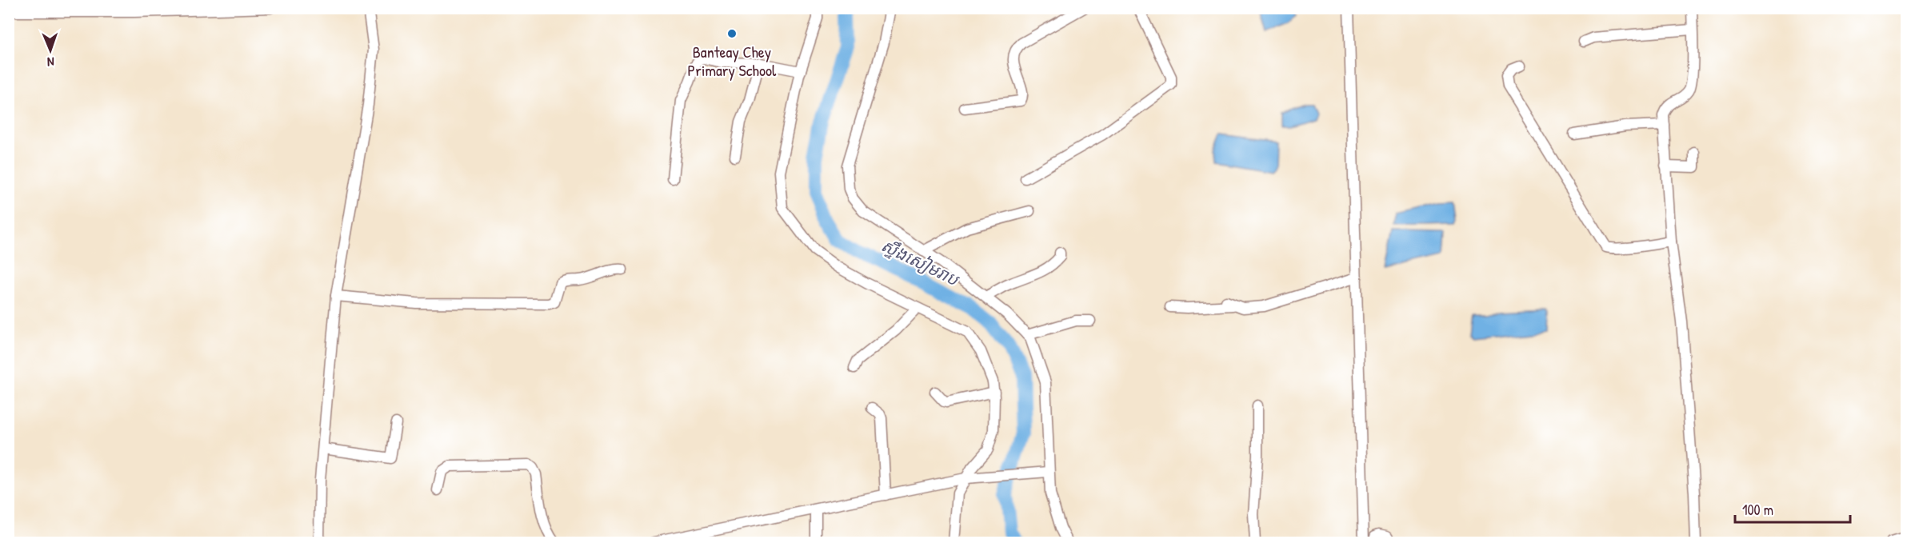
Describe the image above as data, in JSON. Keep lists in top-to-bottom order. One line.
{"water":["ស្ទឹងសៀមរាប"],"places":["Banteay Chey Primary School"],"scale_bar":"100 m","north":"bottom"}
